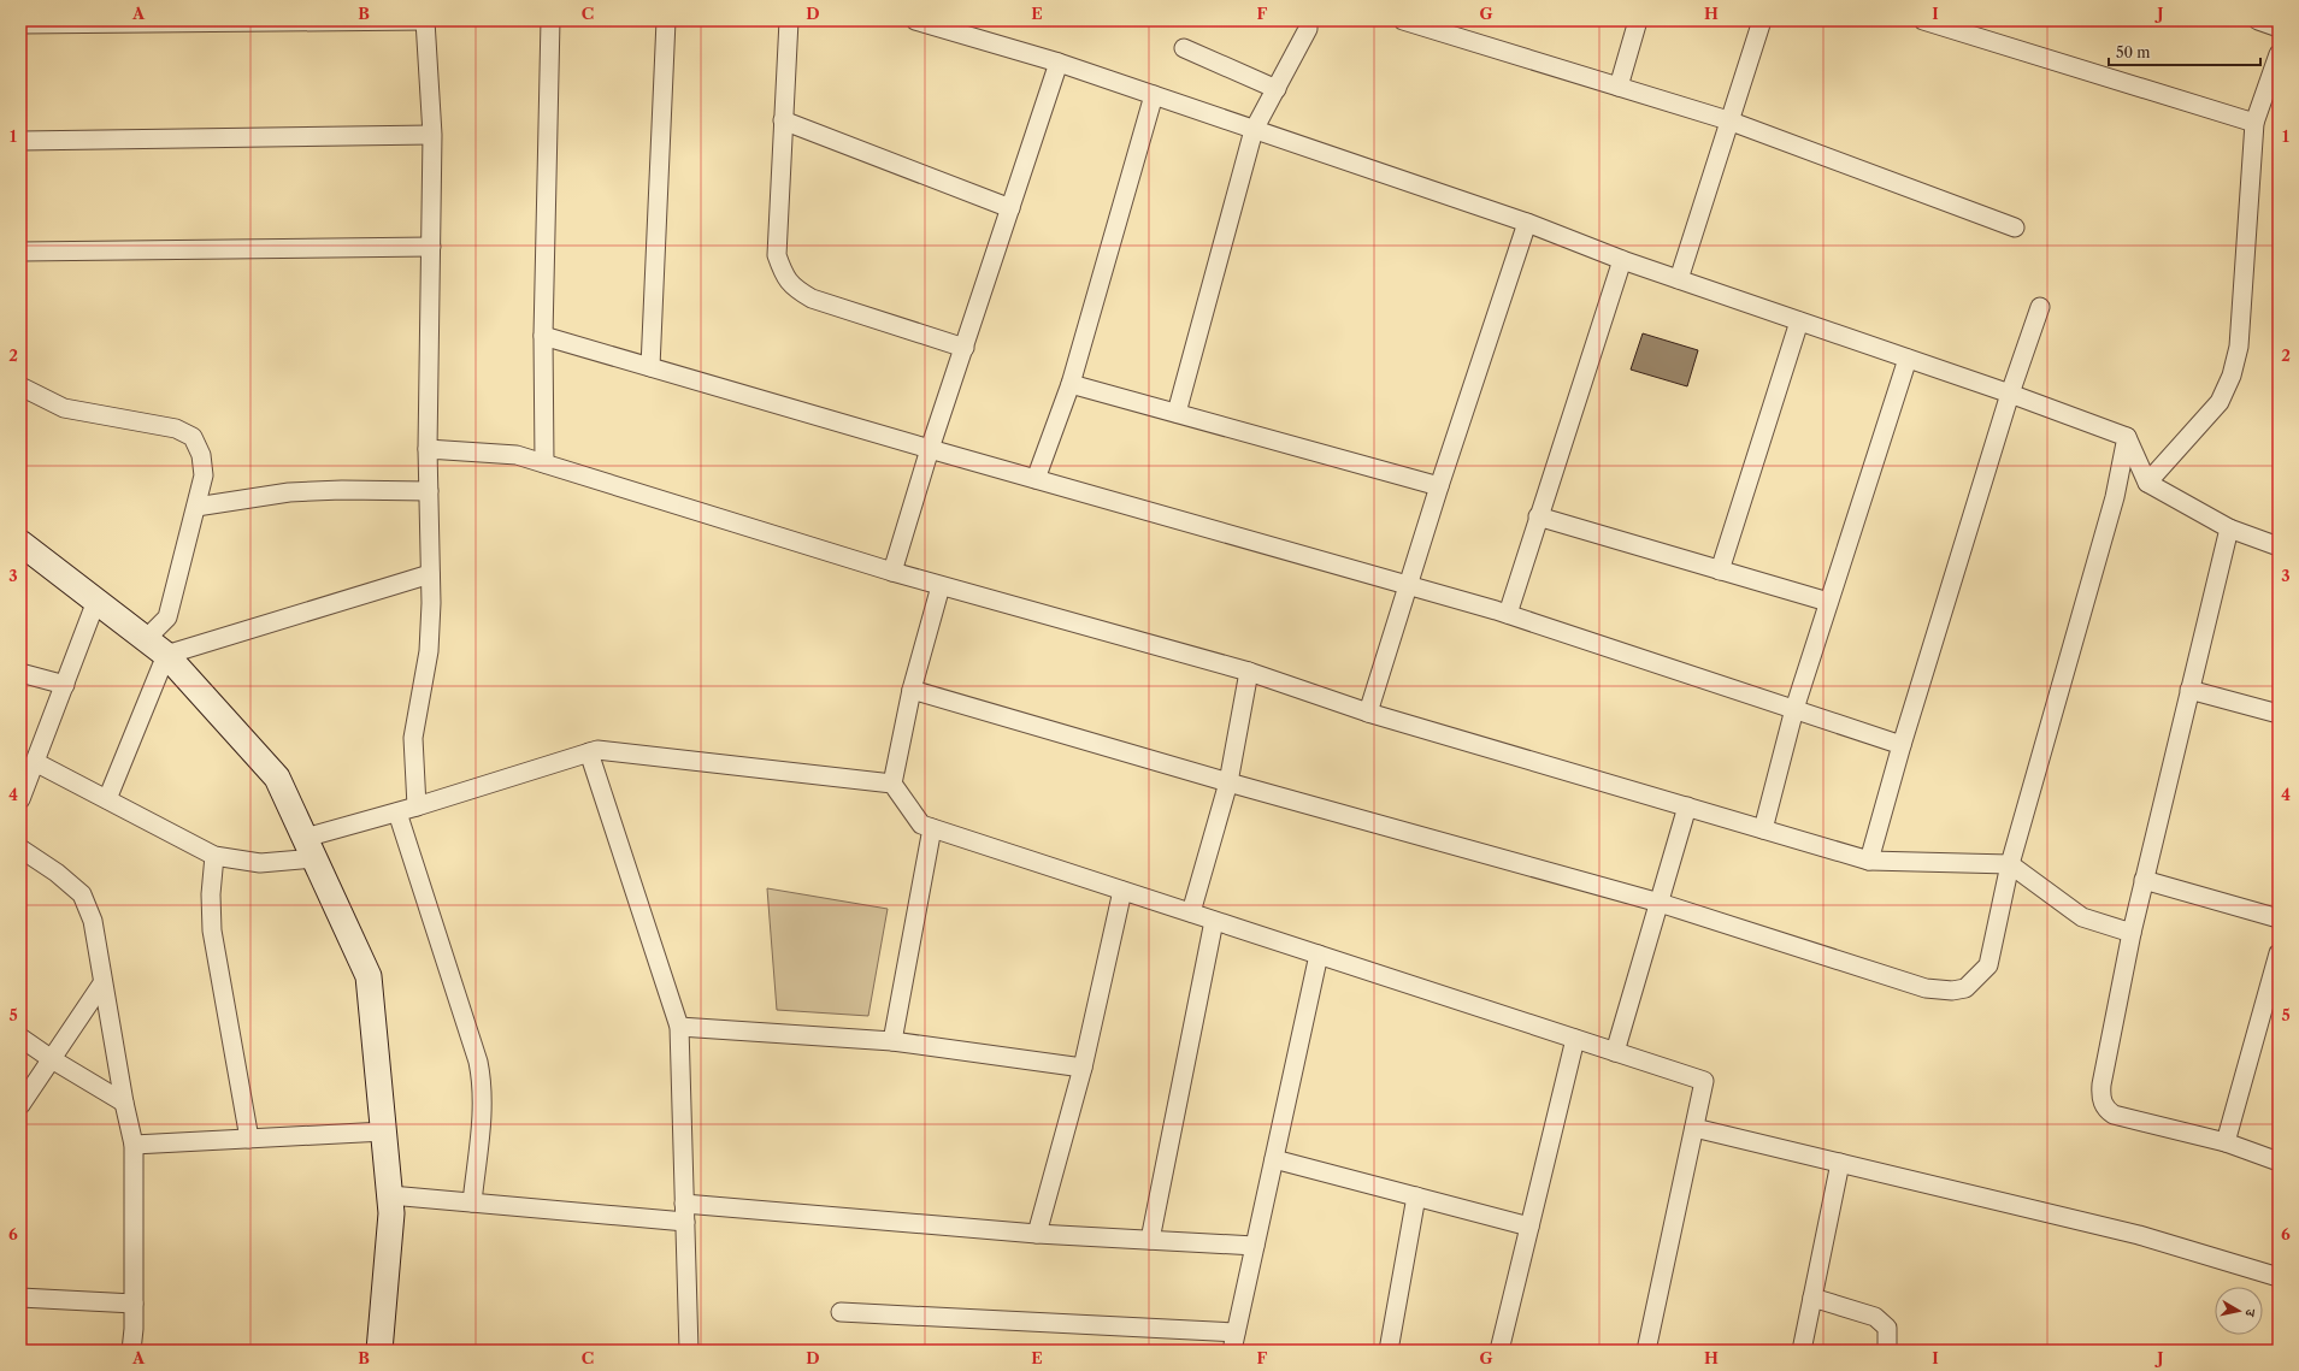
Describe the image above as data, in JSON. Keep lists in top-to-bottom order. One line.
{"scale_bar":"50 m","north":"right","grid":{"columns":["A","B","C","D","E","F","G","H","I","J"],"rows":["1","2","3","4","5","6"]}}
